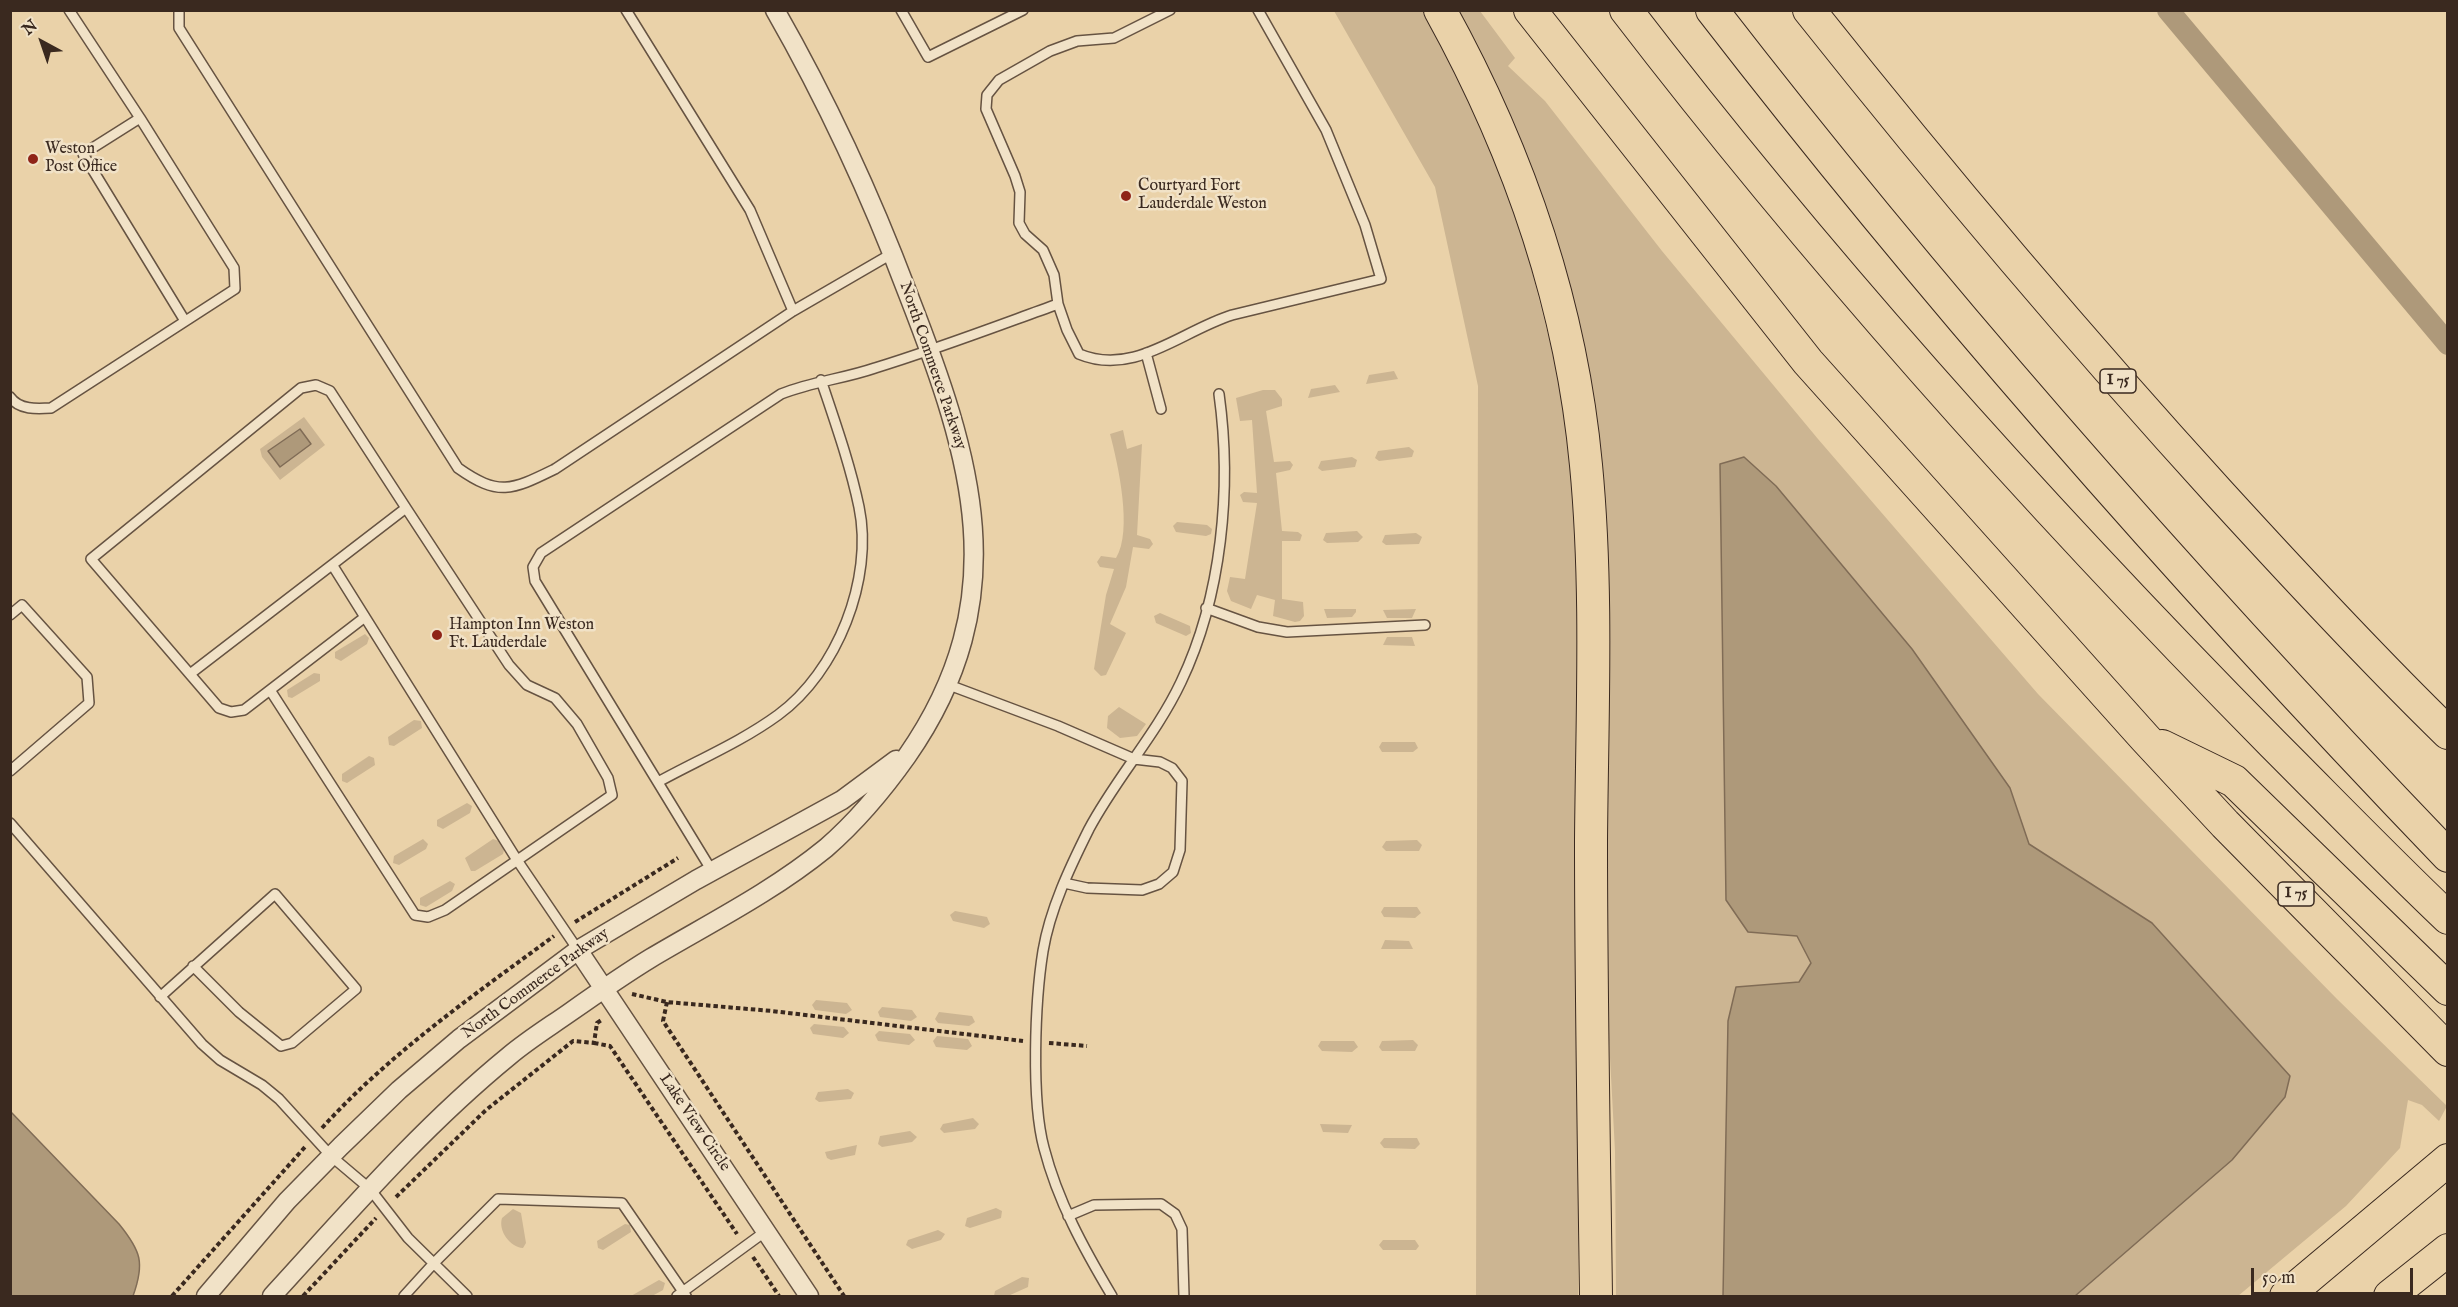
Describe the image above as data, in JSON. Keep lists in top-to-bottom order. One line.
{"streets":{"highway":["I 75"],"street":["North Commerce Parkway","Lake View Circle"]},"crossings":[["North Commerce Parkway","Lake View Circle"]],"places":["Weston Post Office","Courtyard Fort Lauderdale Weston","Hampton Inn Weston Ft. Lauderdale"],"scale_bar":"50 m","north":"top left"}
